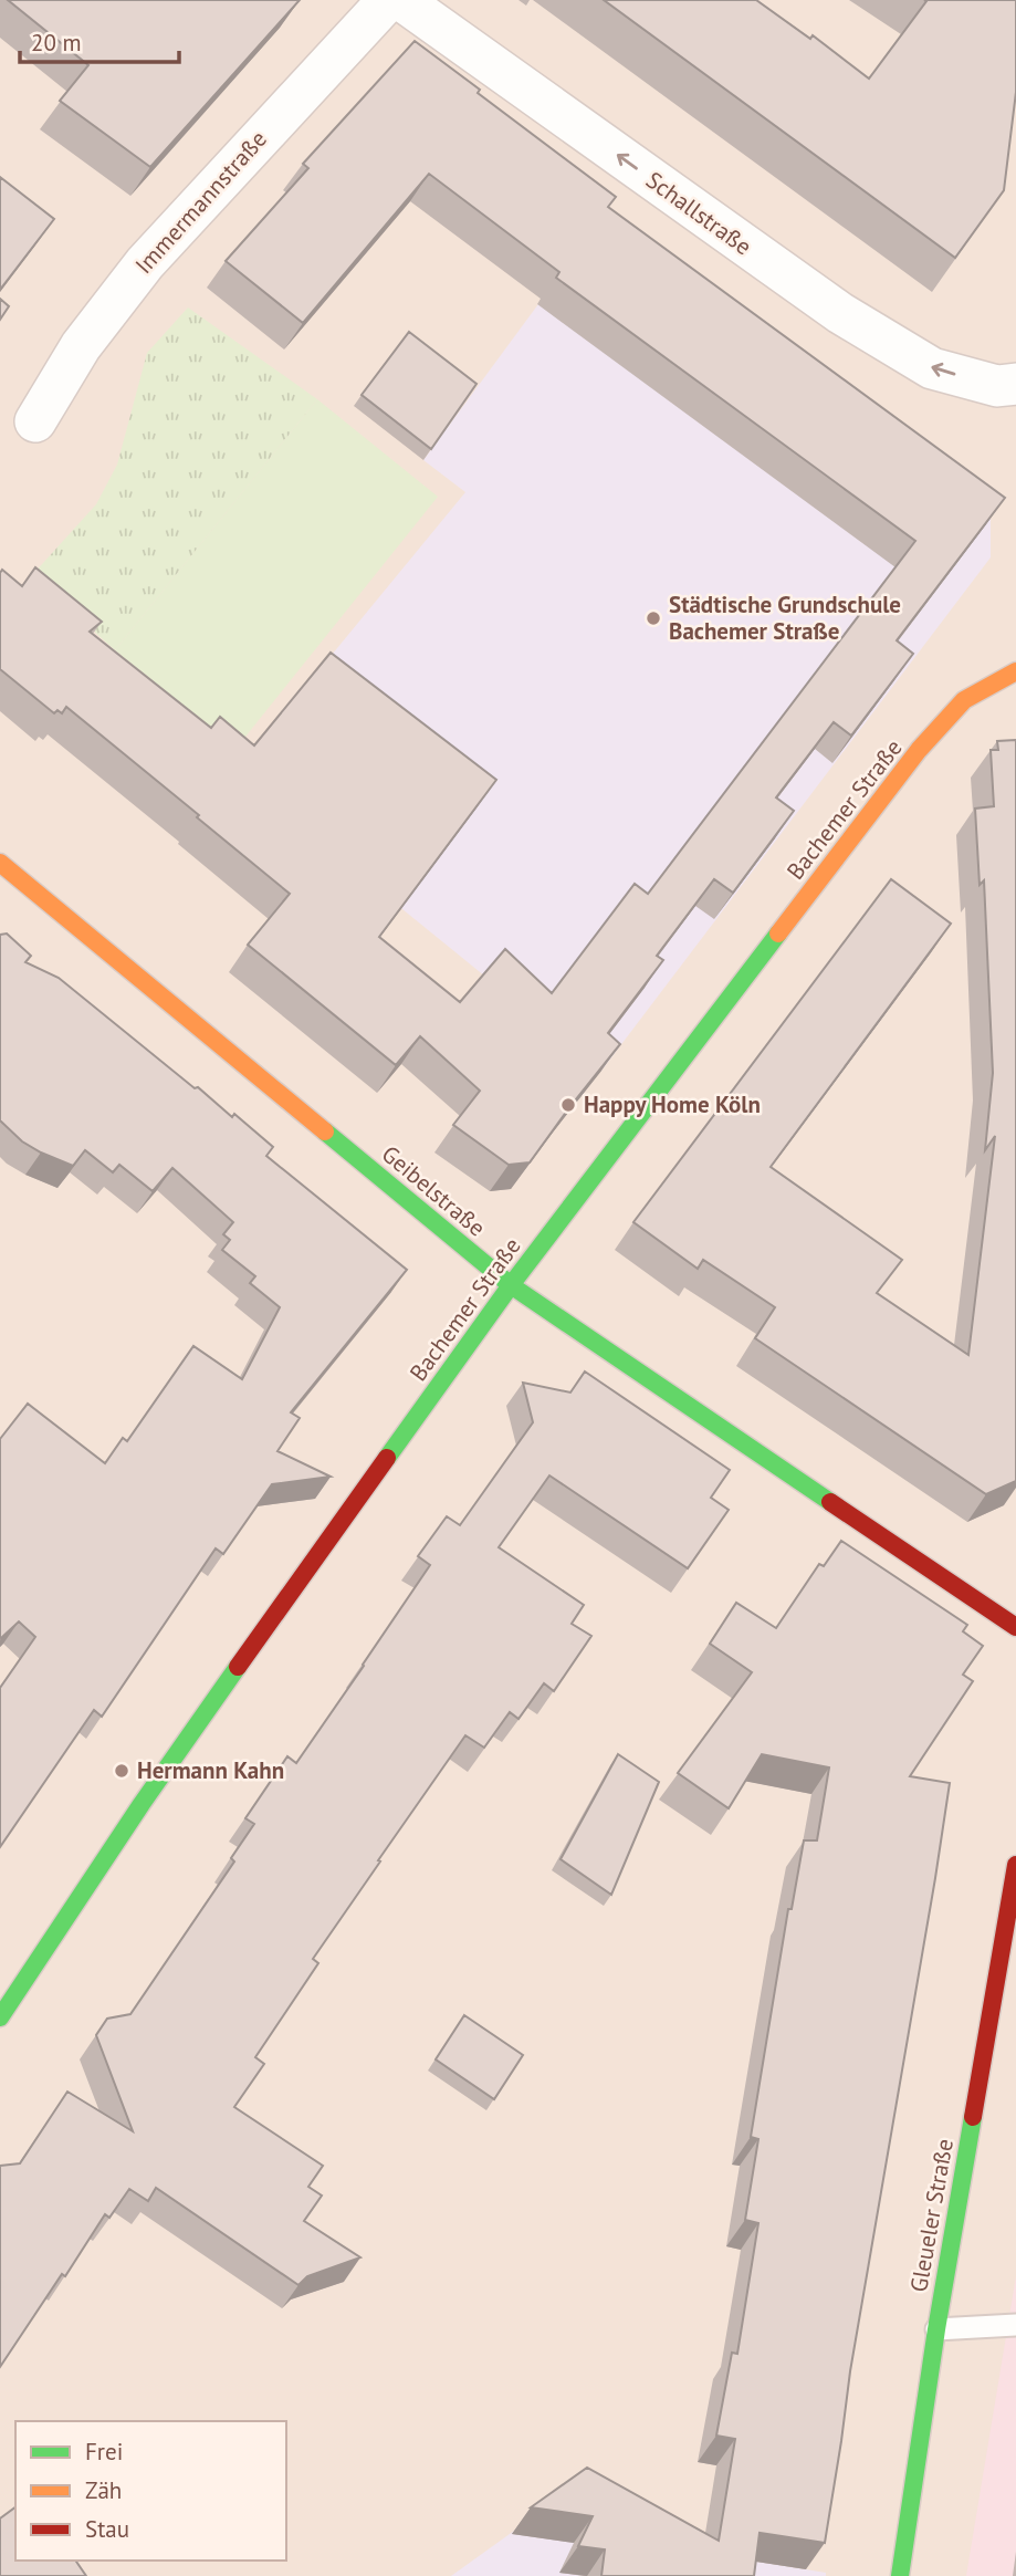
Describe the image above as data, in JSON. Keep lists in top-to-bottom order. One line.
{"streets":{"street":["Immermannstraße","Schallstraße","Bachemer Straße","Geibelstraße","Gleueler Straße"]},"crossings":[["Bachemer Straße","Geibelstraße"]],"one_way":["Schallstraße"],"places":["Städtische Grundschule Bachemer Straße","Happy Home Köln","Hermann Kahn"],"legend":["Frei","Zäh","Stau"],"scale_bar":"20 m"}
